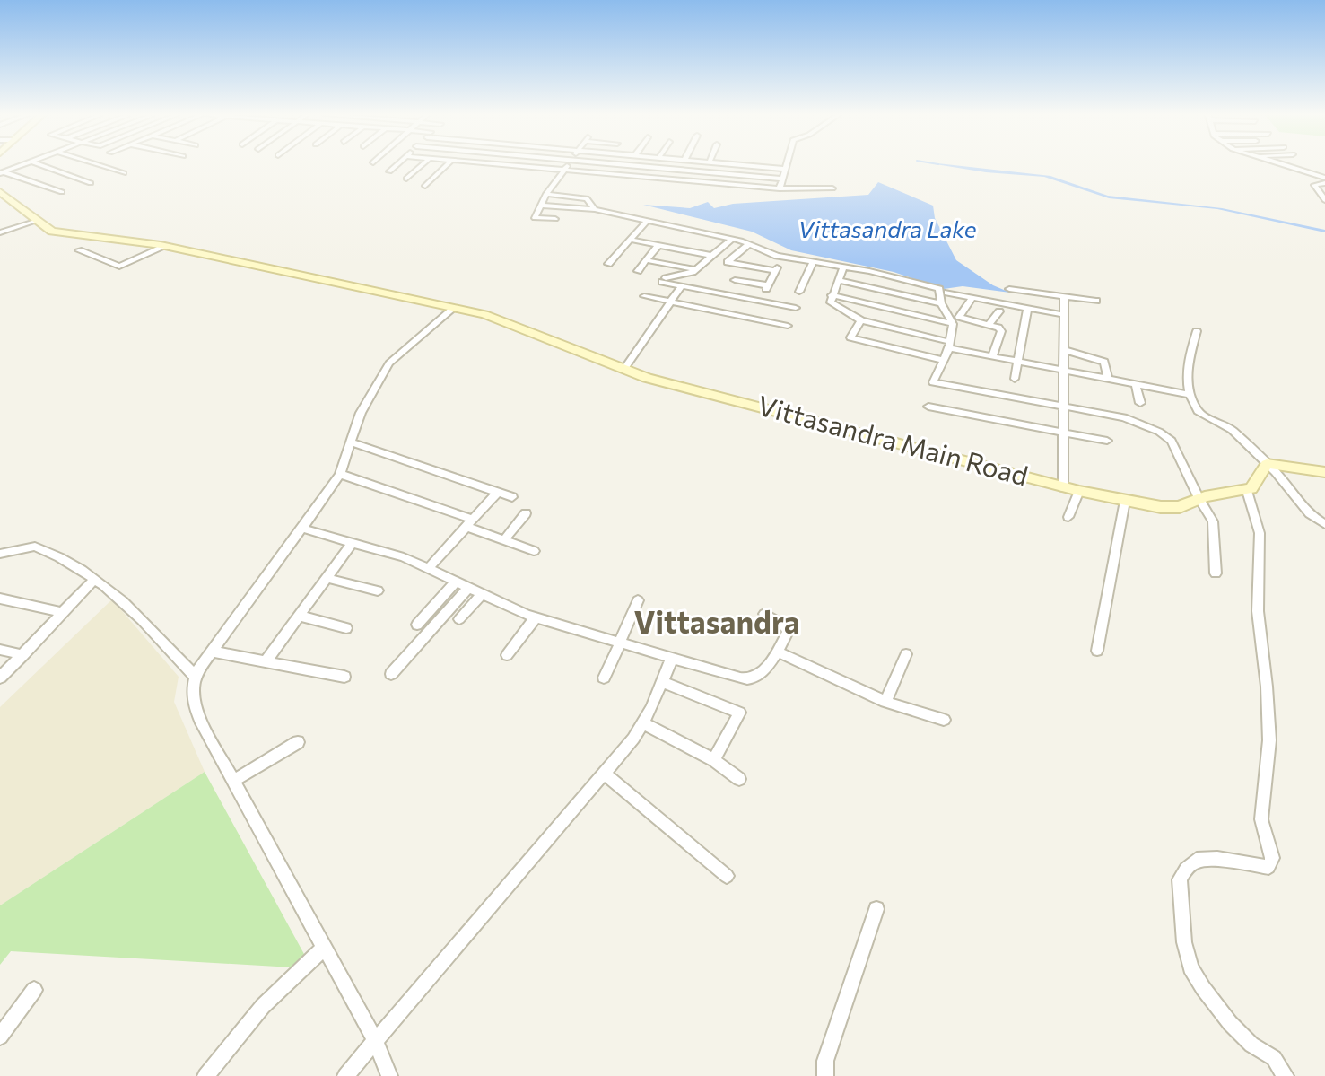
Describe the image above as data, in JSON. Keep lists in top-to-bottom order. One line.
{"streets":{"street":["Vittasandra Main Road"]},"districts":["Vittasandra"],"water":["Vittasandra Lake"]}
